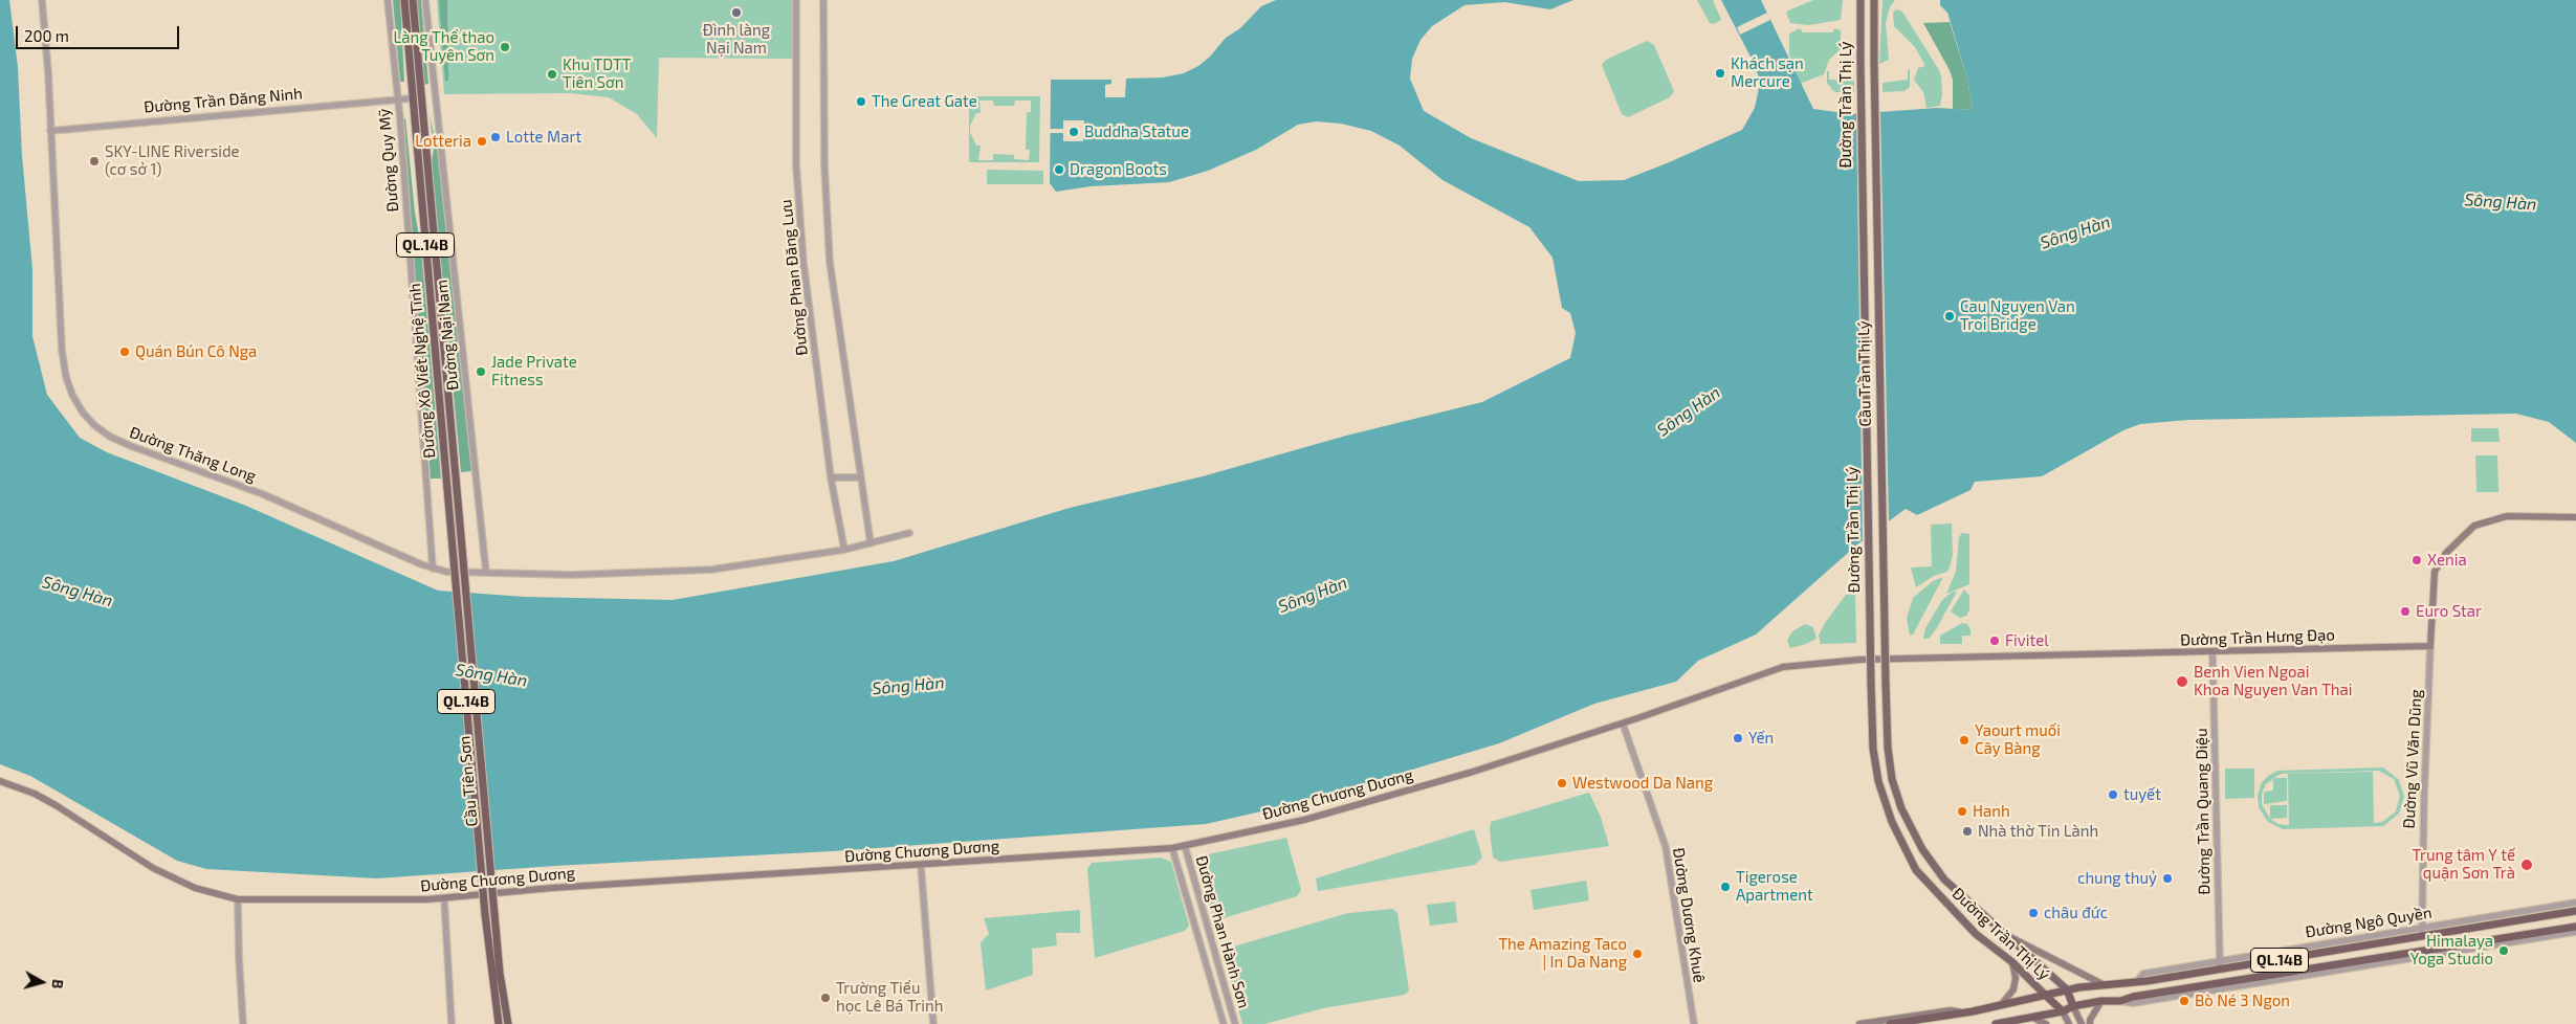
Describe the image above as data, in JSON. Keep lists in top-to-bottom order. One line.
{"streets":{"highway":["QL.14B","Đường Xô Viết Nghệ Tĩnh","Cầu Tiên Sơn","Đường Ngô Quyền"],"main road":["Đường Trần Thị Lý","Cầu Trần Thị Lý","Đường Trần Hưng Đạo","Đường Chương Dương"],"street":["Đường Trần Đăng Ninh","Đường Quy Mỹ","Đường Phan Đăng Lưu","Đường Nại Nam","Đường Thăng Long","Đường Vũ Văn Dũng","Đường Trần Quang Diệu","Đường Dương Khuê","Đường Phan Hành Sơn"]},"crossings":[["Đường Trần Đăng Ninh","Đường Quy Mỹ"],["Đường Trần Đăng Ninh","Đường Xô Viết Nghệ Tĩnh"],["Đường Trần Đăng Ninh","Đường Thăng Long"],["Đường Trần Thị Lý","Cầu Trần Thị Lý"],["Đường Trần Thị Lý","Đường Ngô Quyền"],["Đường Quy Mỹ","Đường Thăng Long"],["Đường Phan Đăng Lưu","Đường Thăng Long"],["Đường Nại Nam","Đường Thăng Long"],["Đường Xô Viết Nghệ Tĩnh","Cầu Tiên Sơn"],["Đường Trần Hưng Đạo","Đường Vũ Văn Dũng"],["Đường Trần Hưng Đạo","Đường Chương Dương"],["Đường Trần Hưng Đạo","Đường Trần Quang Diệu"],["Đường Vũ Văn Dũng","Đường Ngô Quyền"],["Đường Chương Dương","Đường Dương Khuê"],["Đường Chương Dương","Đường Phan Hành Sơn"],["Đường Trần Quang Diệu","Đường Ngô Quyền"]],"water":["Sông Hàn"],"places":["Đình làng Nại Nam","Làng Thể thao Tuyên Sơn","Khách sạn Mercure","Khu TDTT Tiên Sơn","The Great Gate","Buddha Statue","Lotte Mart","Lotteria","SKY-LINE Riverside (cơ sở 1)","Dragon Boots","Cau Nguyen Van Troi Bridge","Quán Bún Cô Nga","Jade Private Fitness","Xenia","Euro Star","Fivitel","Benh Vien Ngoai Khoa Nguyen Van Thai","Yến","Yaourt muối Cây Bàng","Westwood Da Nang","tuyết","Hanh","Nhà thờ Tin Lành","Trung tâm Y tế quận Sơn Trà","chung thuỷ","Tigerose Apartment","châu đức","Himalaya Yoga Studio","The Amazing Taco | In Da Nang","Trường Tiểu học Lê Bá Trinh","Bò Né 3 Ngon"],"scale_bar":"200 m","north":"right"}
